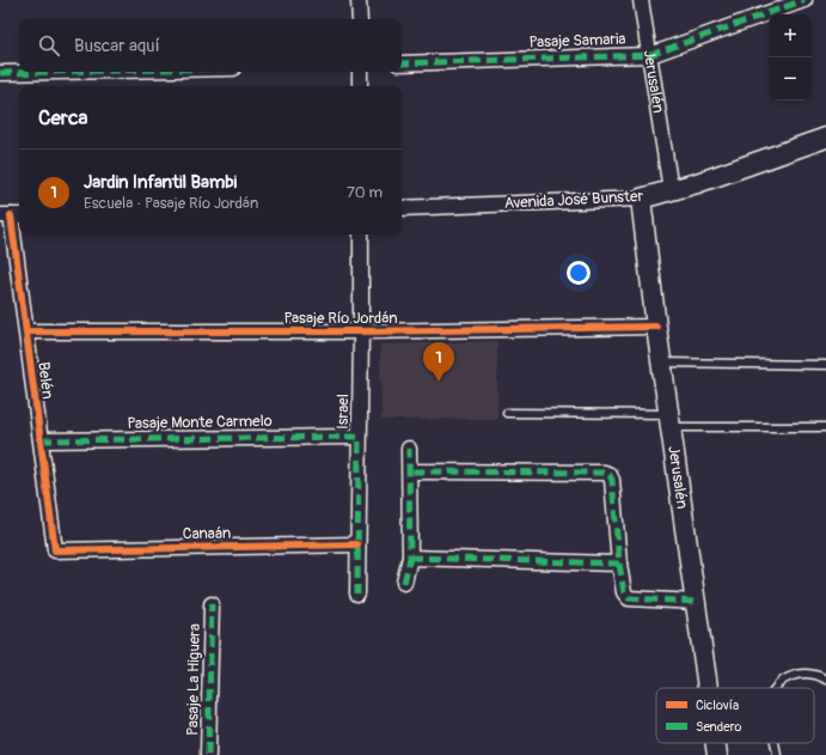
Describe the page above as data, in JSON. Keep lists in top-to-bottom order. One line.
{"streets":{"street":["Pasaje Samaria","Jerusalén","Avenida José Bunster","Pasaje Río Jordán","Belén","Israel","Pasaje Monte Carmelo","Canaán","Pasaje La Higuera"]},"crossings":[["Pasaje Samaria","Jerusalén"],["Jerusalén","Avenida José Bunster"],["Jerusalén","Pasaje Río Jordán"],["Pasaje Río Jordán","Belén"],["Pasaje Río Jordán","Israel"],["Belén","Pasaje Monte Carmelo"],["Belén","Canaán"],["Israel","Pasaje Monte Carmelo"],["Israel","Canaán"]],"legend":["Ciclovía","Sendero"],"page":{"map_buttons":["+","−"],"search":"Buscar aquí","heading":"Cerca","list":[{"mark":"1","name":"Jardin Infantil Bambi","note":"Escuela · Pasaje Río Jordán","value":"70 m"}],"pins":"1"}}
